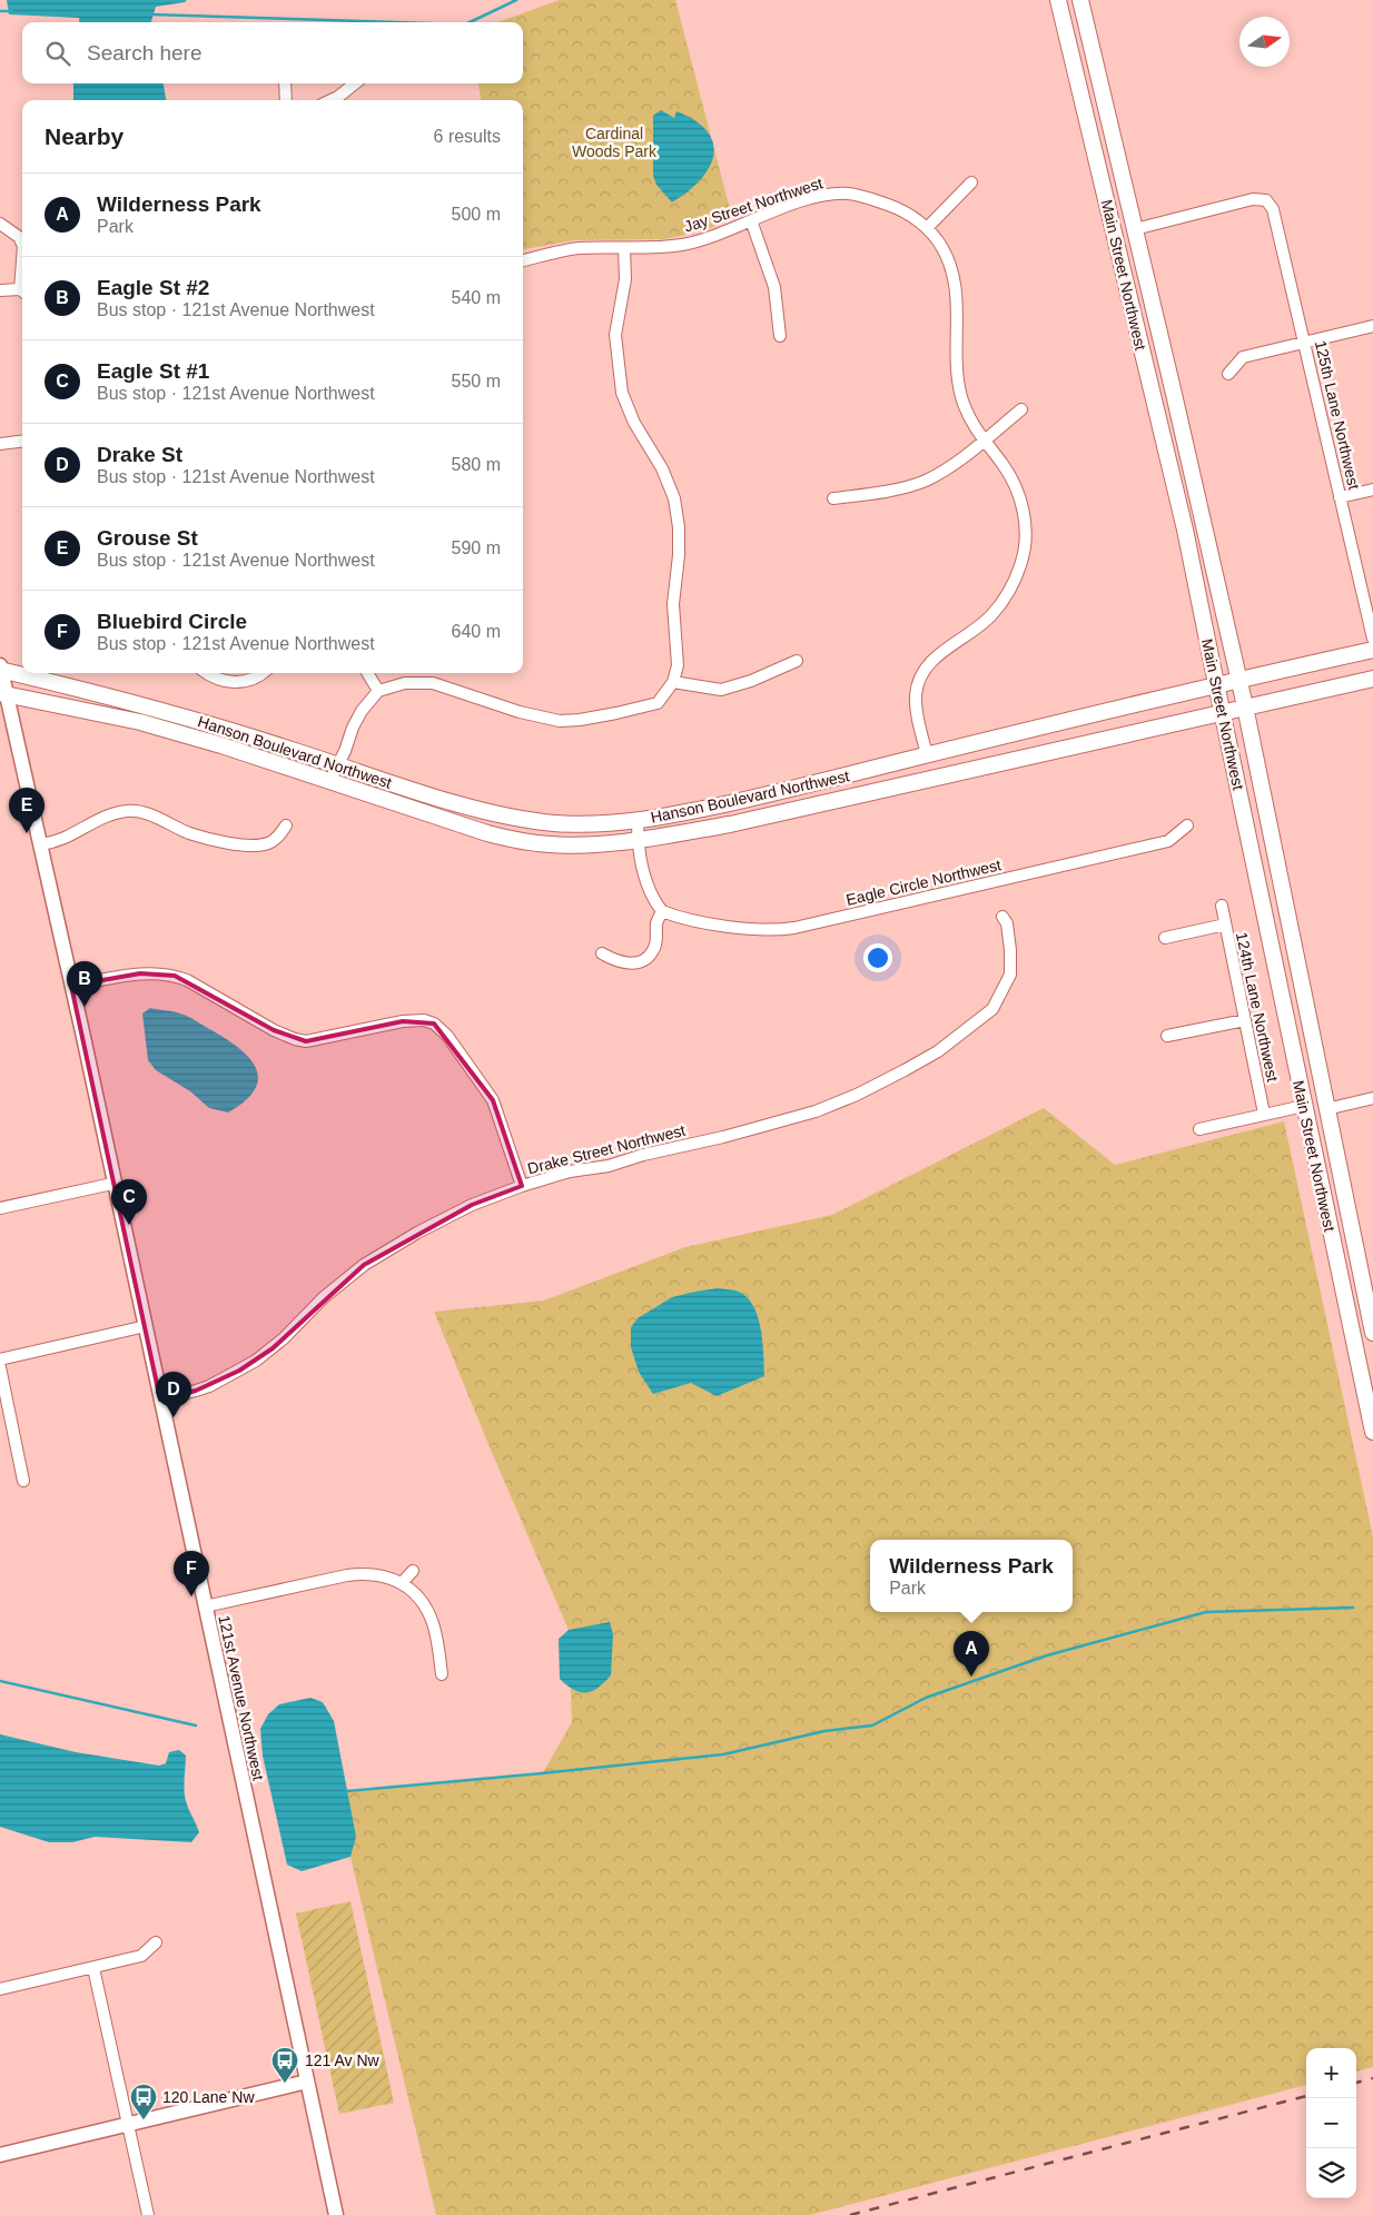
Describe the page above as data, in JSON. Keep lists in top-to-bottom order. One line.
{"streets":{"main road":["Main Street Northwest","Hanson Boulevard Northwest"],"street":["Jay Street Northwest","125th Lane Northwest","Eagle Circle Northwest","124th Lane Northwest","Drake Street Northwest","121st Avenue Northwest"]},"crossings":[["Jay Street Northwest","Hanson Boulevard Northwest"],["Main Street Northwest","125th Lane Northwest"],["Main Street Northwest","Hanson Boulevard Northwest"],["Hanson Boulevard Northwest","121st Avenue Northwest"],["Drake Street Northwest","121st Avenue Northwest"]],"parks":["Cardinal Woods Park"],"places":{"bus stop":["121 Av Nw","120 Lane Nw"]},"north":"right","page":{"search":"Search here","heading":["Nearby","6 results"],"list":[{"mark":"A","name":"Wilderness Park","note":"Park","value":"500 m"},{"mark":"B","name":"Eagle St #2","note":"Bus stop · 121st Avenue Northwest","value":"540 m"},{"mark":"C","name":"Eagle St #1","note":"Bus stop · 121st Avenue Northwest","value":"550 m"},{"mark":"D","name":"Drake St","note":"Bus stop · 121st Avenue Northwest","value":"580 m"},{"mark":"E","name":"Grouse St","note":"Bus stop · 121st Avenue Northwest","value":"590 m"},{"mark":"F","name":"Bluebird Circle","note":"Bus stop · 121st Avenue Northwest","value":"640 m"}],"pins":["E","B","C","D","F","A"],"popup":["Wilderness Park","Park"],"map_buttons":["+","−"]}}
